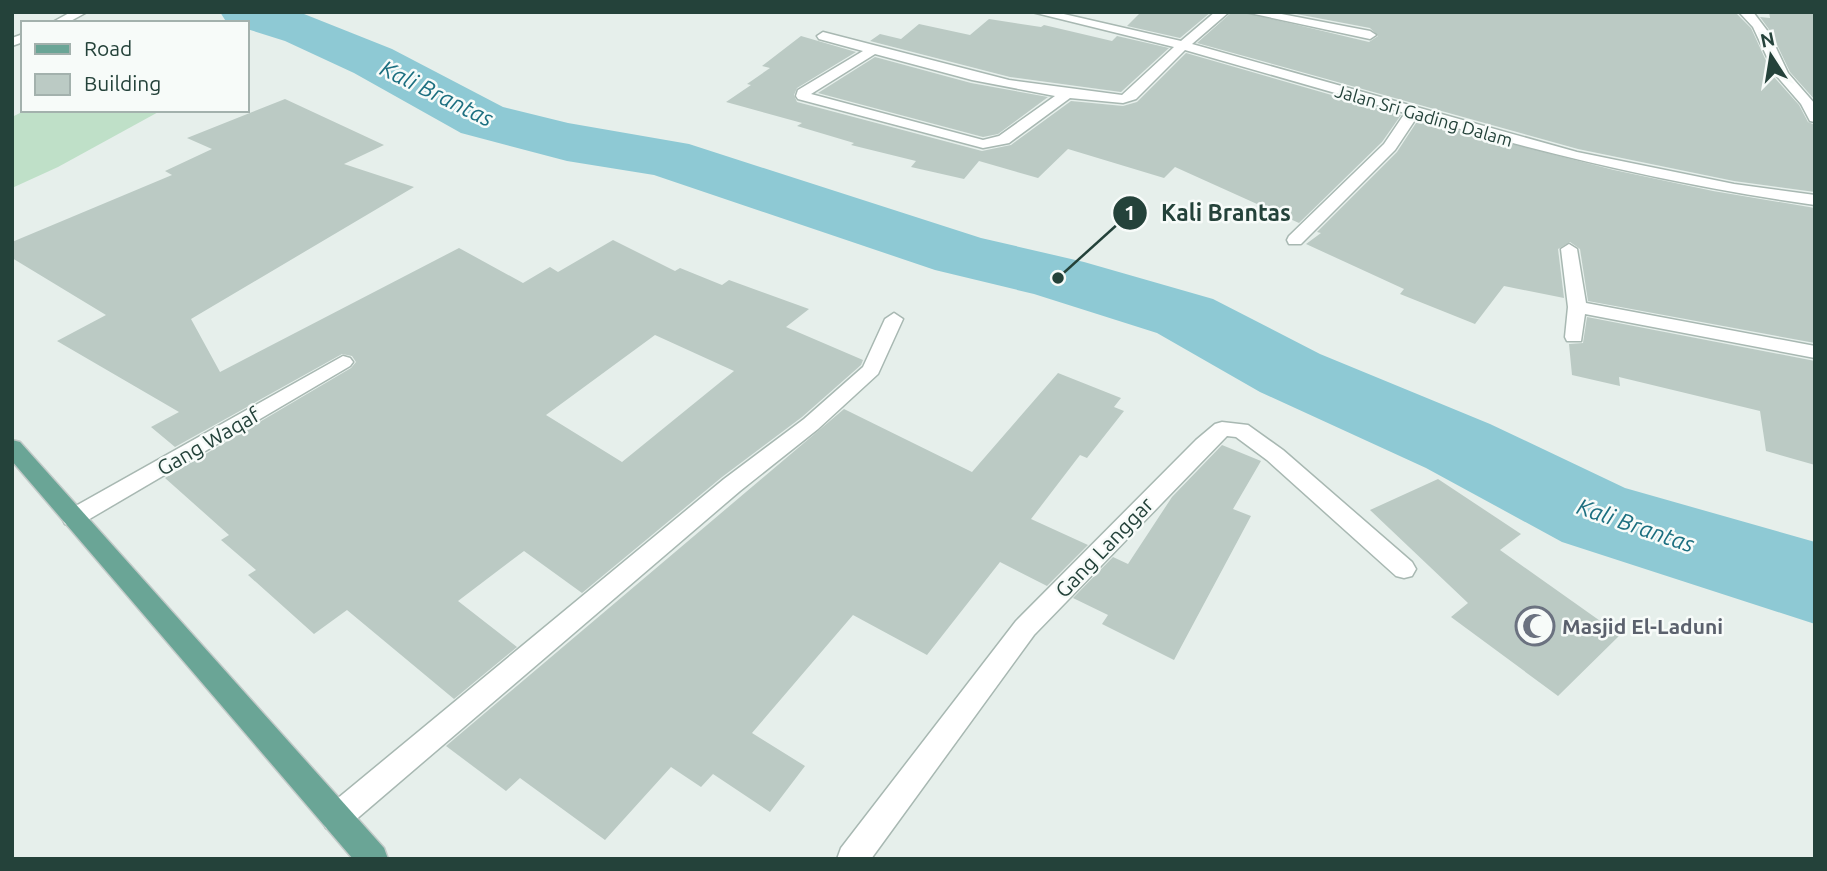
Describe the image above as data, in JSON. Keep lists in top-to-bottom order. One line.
{"streets":{"street":["Jalan Sri Gading Dalam","Gang Waqaf","Gang Langgar"]},"water":["Kali Brantas"],"places":{"other":["Kali Brantas"],"mosque":["Masjid El-Laduni"]},"legend":["Road","Building"],"north":"top"}
